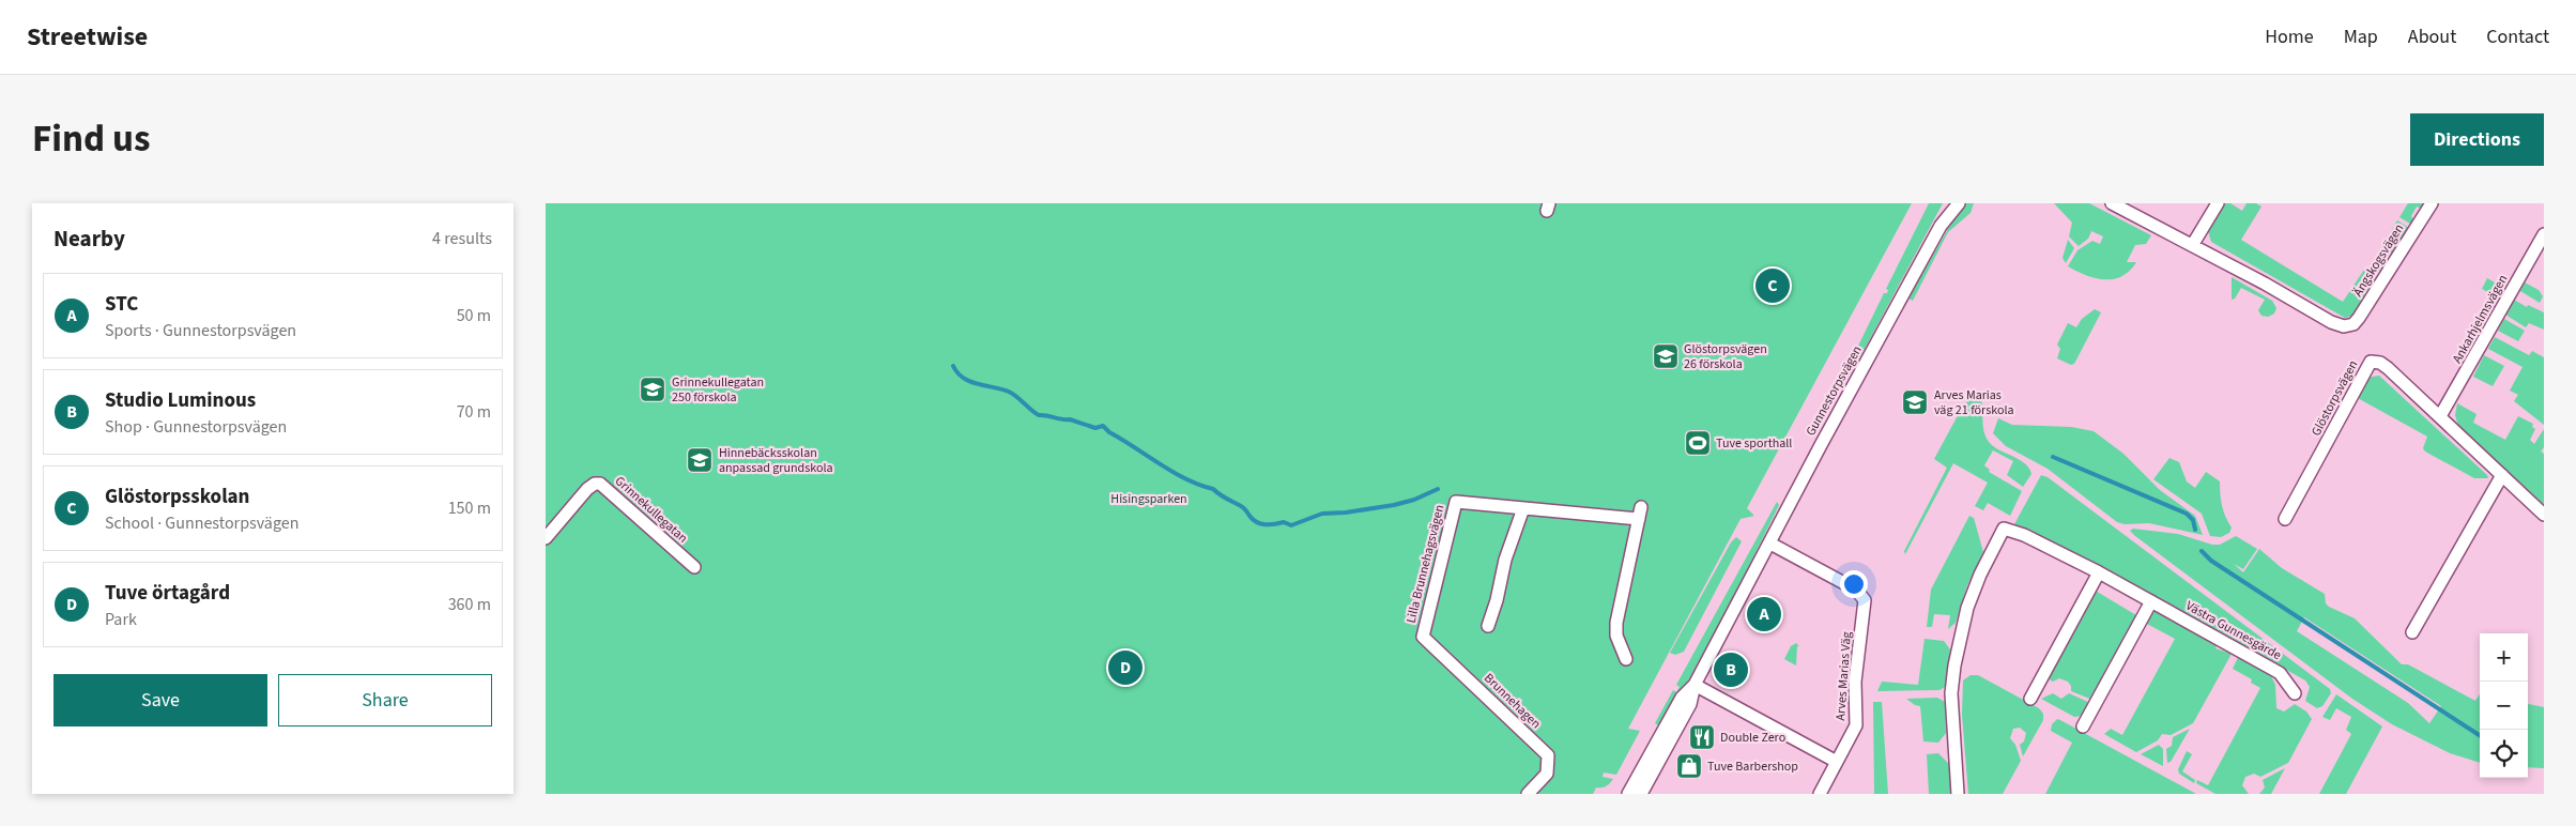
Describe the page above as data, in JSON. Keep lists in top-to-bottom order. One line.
{"streets":{"street":["Ängskogsvägen","Ankarhjelmsvägen","Gunnestorpsvägen","Glöstorpsvägen","Grinnekullegatan","Lilla Brunnehagsvägen","Västra Gunnesgärde","Arves Marias Väg","Brunnehagen"]},"crossings":[["Ankarhjelmsvägen","Glöstorpsvägen"],["Gunnestorpsvägen","Arves Marias Väg"],["Lilla Brunnehagsvägen","Brunnehagen"]],"parks":["Hisingsparken"],"places":{"school or university":["Glöstorpsvägen 26 förskola","Grinnekullegatan 250 förskola","Arves Marias väg 21 förskola","Hinnebäcksskolan anpassad grundskola"],"sports":["Tuve sporthall"],"restaurant":["Double Zero"],"shop":["Tuve Barbershop"]},"page":{"header":"Streetwise","nav":["Home","Map","About","Contact"],"title":"Find us","buttons":["Directions",["Save","Share"]],"heading":["Nearby","4 results"],"pins":["C","A","D","B"],"list":[{"mark":"A","name":"STC","note":"Sports · Gunnestorpsvägen","value":"50 m"},{"mark":"B","name":"Studio Luminous","note":"Shop · Gunnestorpsvägen","value":"70 m"},{"mark":"C","name":"Glöstorpsskolan","note":"School · Gunnestorpsvägen","value":"150 m"},{"mark":"D","name":"Tuve örtagård","note":"Park","value":"360 m"}],"map_buttons":["+","−"]}}
